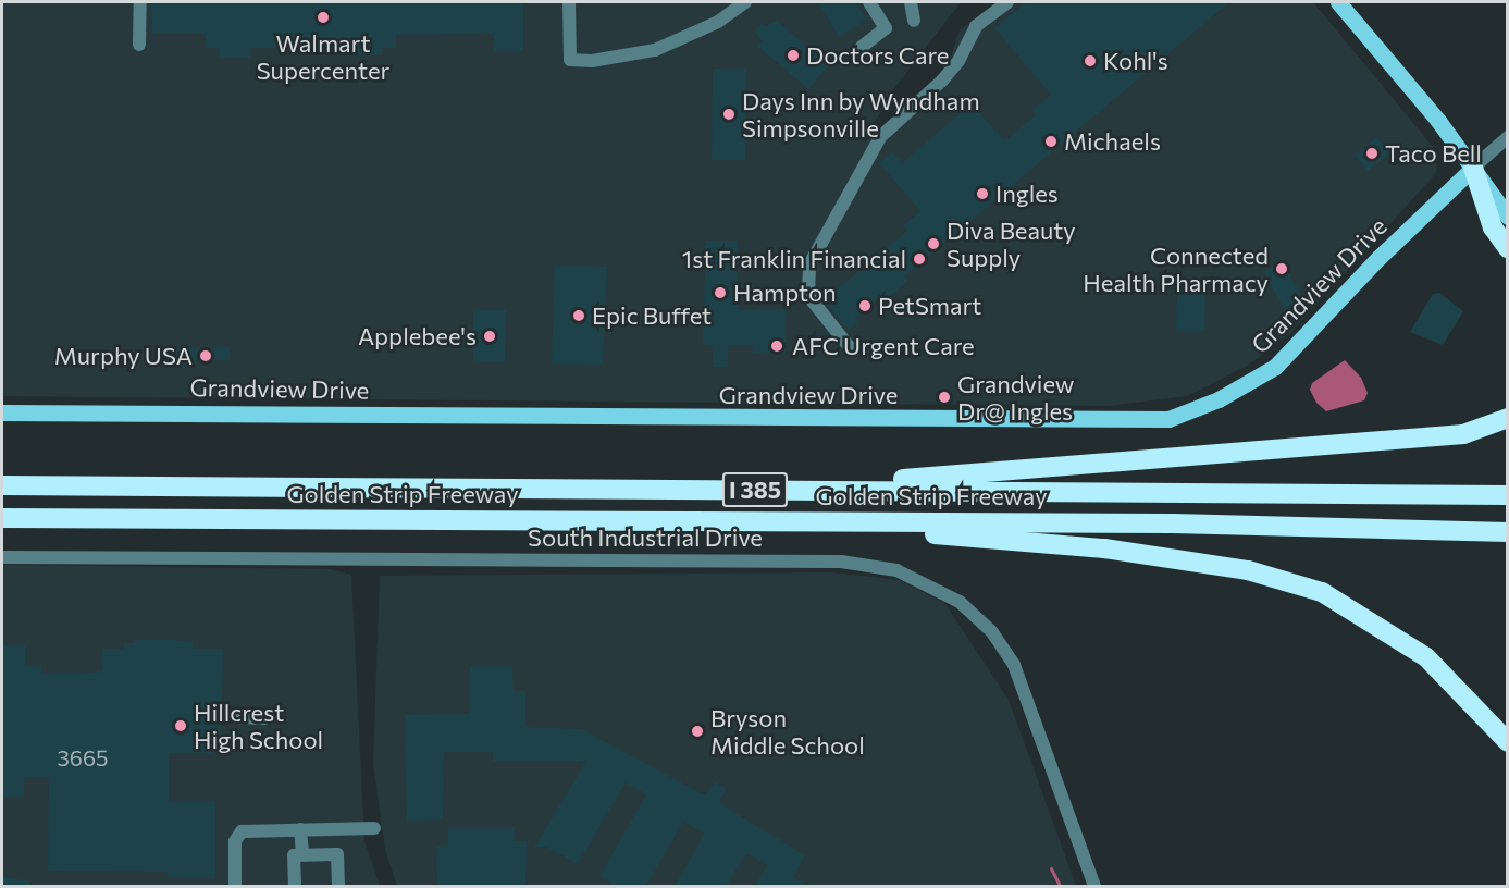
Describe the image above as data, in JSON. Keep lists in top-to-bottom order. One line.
{"streets":{"highway":["I 385","Golden Strip Freeway"],"main road":["Grandview Drive"],"street":["South Industrial Drive"]},"places":["Walmart Supercenter","Doctors Care","Kohl's","Days Inn by Wyndham Simpsonville","Michaels","Taco Bell","Ingles","Diva Beauty Supply","1st Franklin Financial","Connected Health Pharmacy","Hampton","PetSmart","Epic Buffet","Applebee's","AFC Urgent Care","Murphy USA","Grandview Dr@ Ingles","Hillcrest High School","Bryson Middle School"],"house_numbers":["3665"]}
